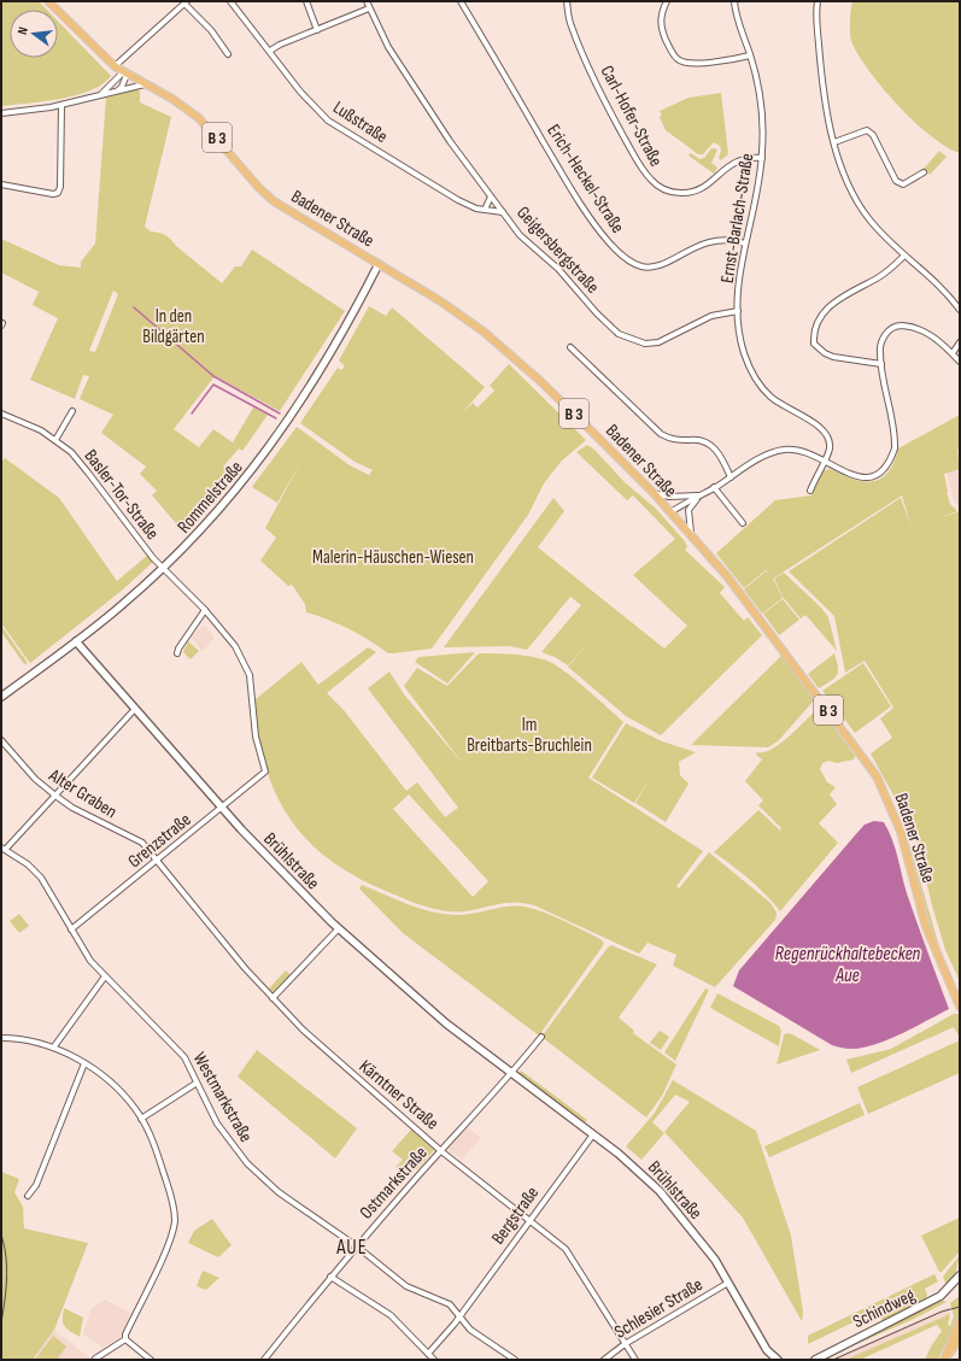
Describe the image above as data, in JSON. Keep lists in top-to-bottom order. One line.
{"streets":{"main road":["B 3","Badener Straße"],"street":["Carl-Hofer-Straße","Lußstraße","Erich-Heckel-Straße","Ernst-Barlach-Straße","Geigersbergstraße","Basler-Tor-Straße","Rommelstraße","Alter Graben","Grenzstraße","Brühlstraße","Kärntner Straße","Westmarkstraße","Ostmarkstraße","Bergstraße","Schlesier Straße","Schindweg"]},"crossings":[["Carl-Hofer-Straße","Ernst-Barlach-Straße"],["Lußstraße","Geigersbergstraße"],["Erich-Heckel-Straße","Ernst-Barlach-Straße"],["Badener Straße","Rommelstraße"],["Ernst-Barlach-Straße","Geigersbergstraße"],["Basler-Tor-Straße","Rommelstraße"],["Basler-Tor-Straße","Grenzstraße"],["Rommelstraße","Brühlstraße"],["Alter Graben","Grenzstraße"],["Alter Graben","Kärntner Straße"],["Grenzstraße","Brühlstraße"],["Grenzstraße","Kärntner Straße"],["Grenzstraße","Westmarkstraße"],["Brühlstraße","Ostmarkstraße"],["Brühlstraße","Bergstraße"],["Brühlstraße","Schlesier Straße"],["Kärntner Straße","Ostmarkstraße"],["Kärntner Straße","Bergstraße"],["Kärntner Straße","Schlesier Straße"],["Westmarkstraße","Ostmarkstraße"],["Westmarkstraße","Bergstraße"]],"districts":["AUE"],"water":["Regenrückhaltebecken Aue"],"parks":["In den Bildgärten","Malerin-Häuschen-Wiesen","Im Breitbarts-Bruchlein"],"north":"left"}
